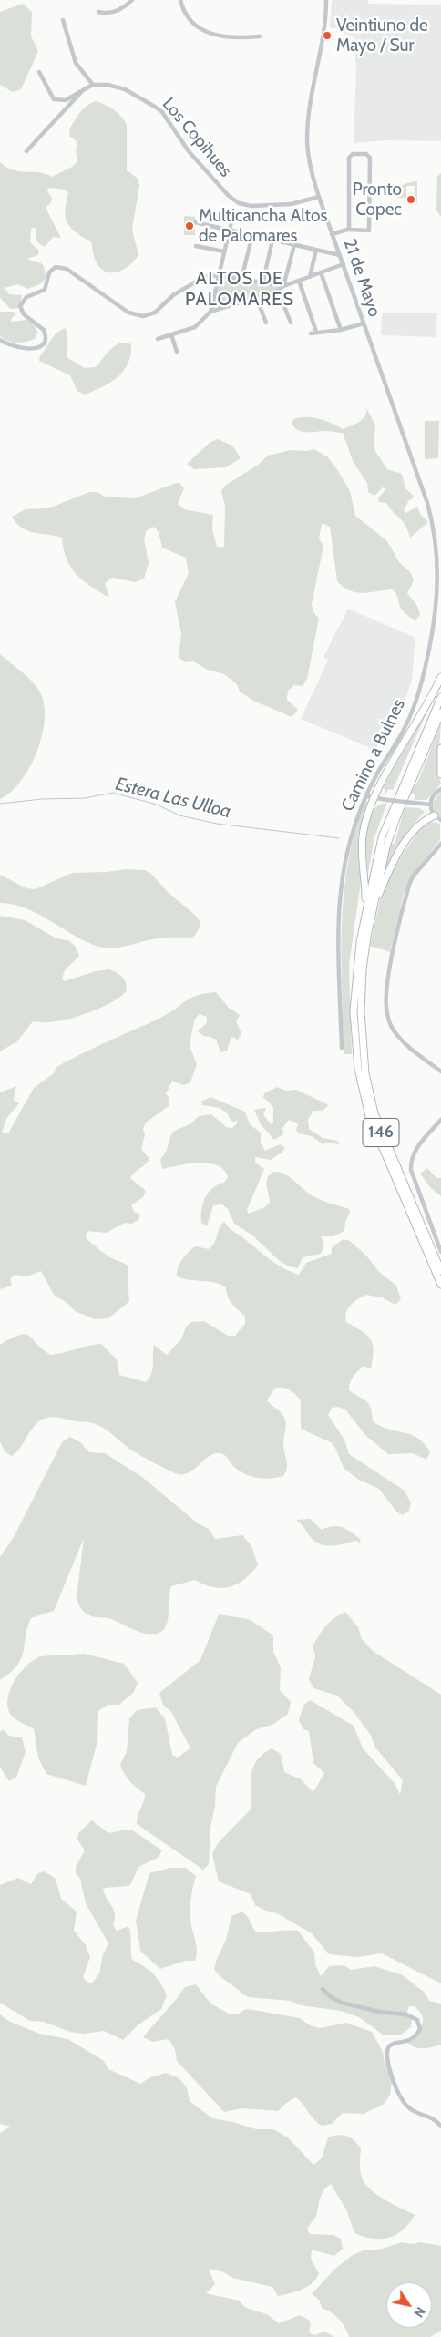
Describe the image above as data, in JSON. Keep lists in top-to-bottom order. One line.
{"streets":{"highway":["146"],"street":["Los Copihues","21 de Mayo","Camino a Bulnes"]},"crossings":[["Los Copihues","21 de Mayo"],["21 de Mayo","Camino a Bulnes"]],"districts":["ALTOS DE PALOMARES"],"water":["Estera Las Ulloa"],"places":["Veintiuno de Mayo / Sur","Pronto Copec","Multicancha Altos de Palomares"],"north":"bottom right"}
